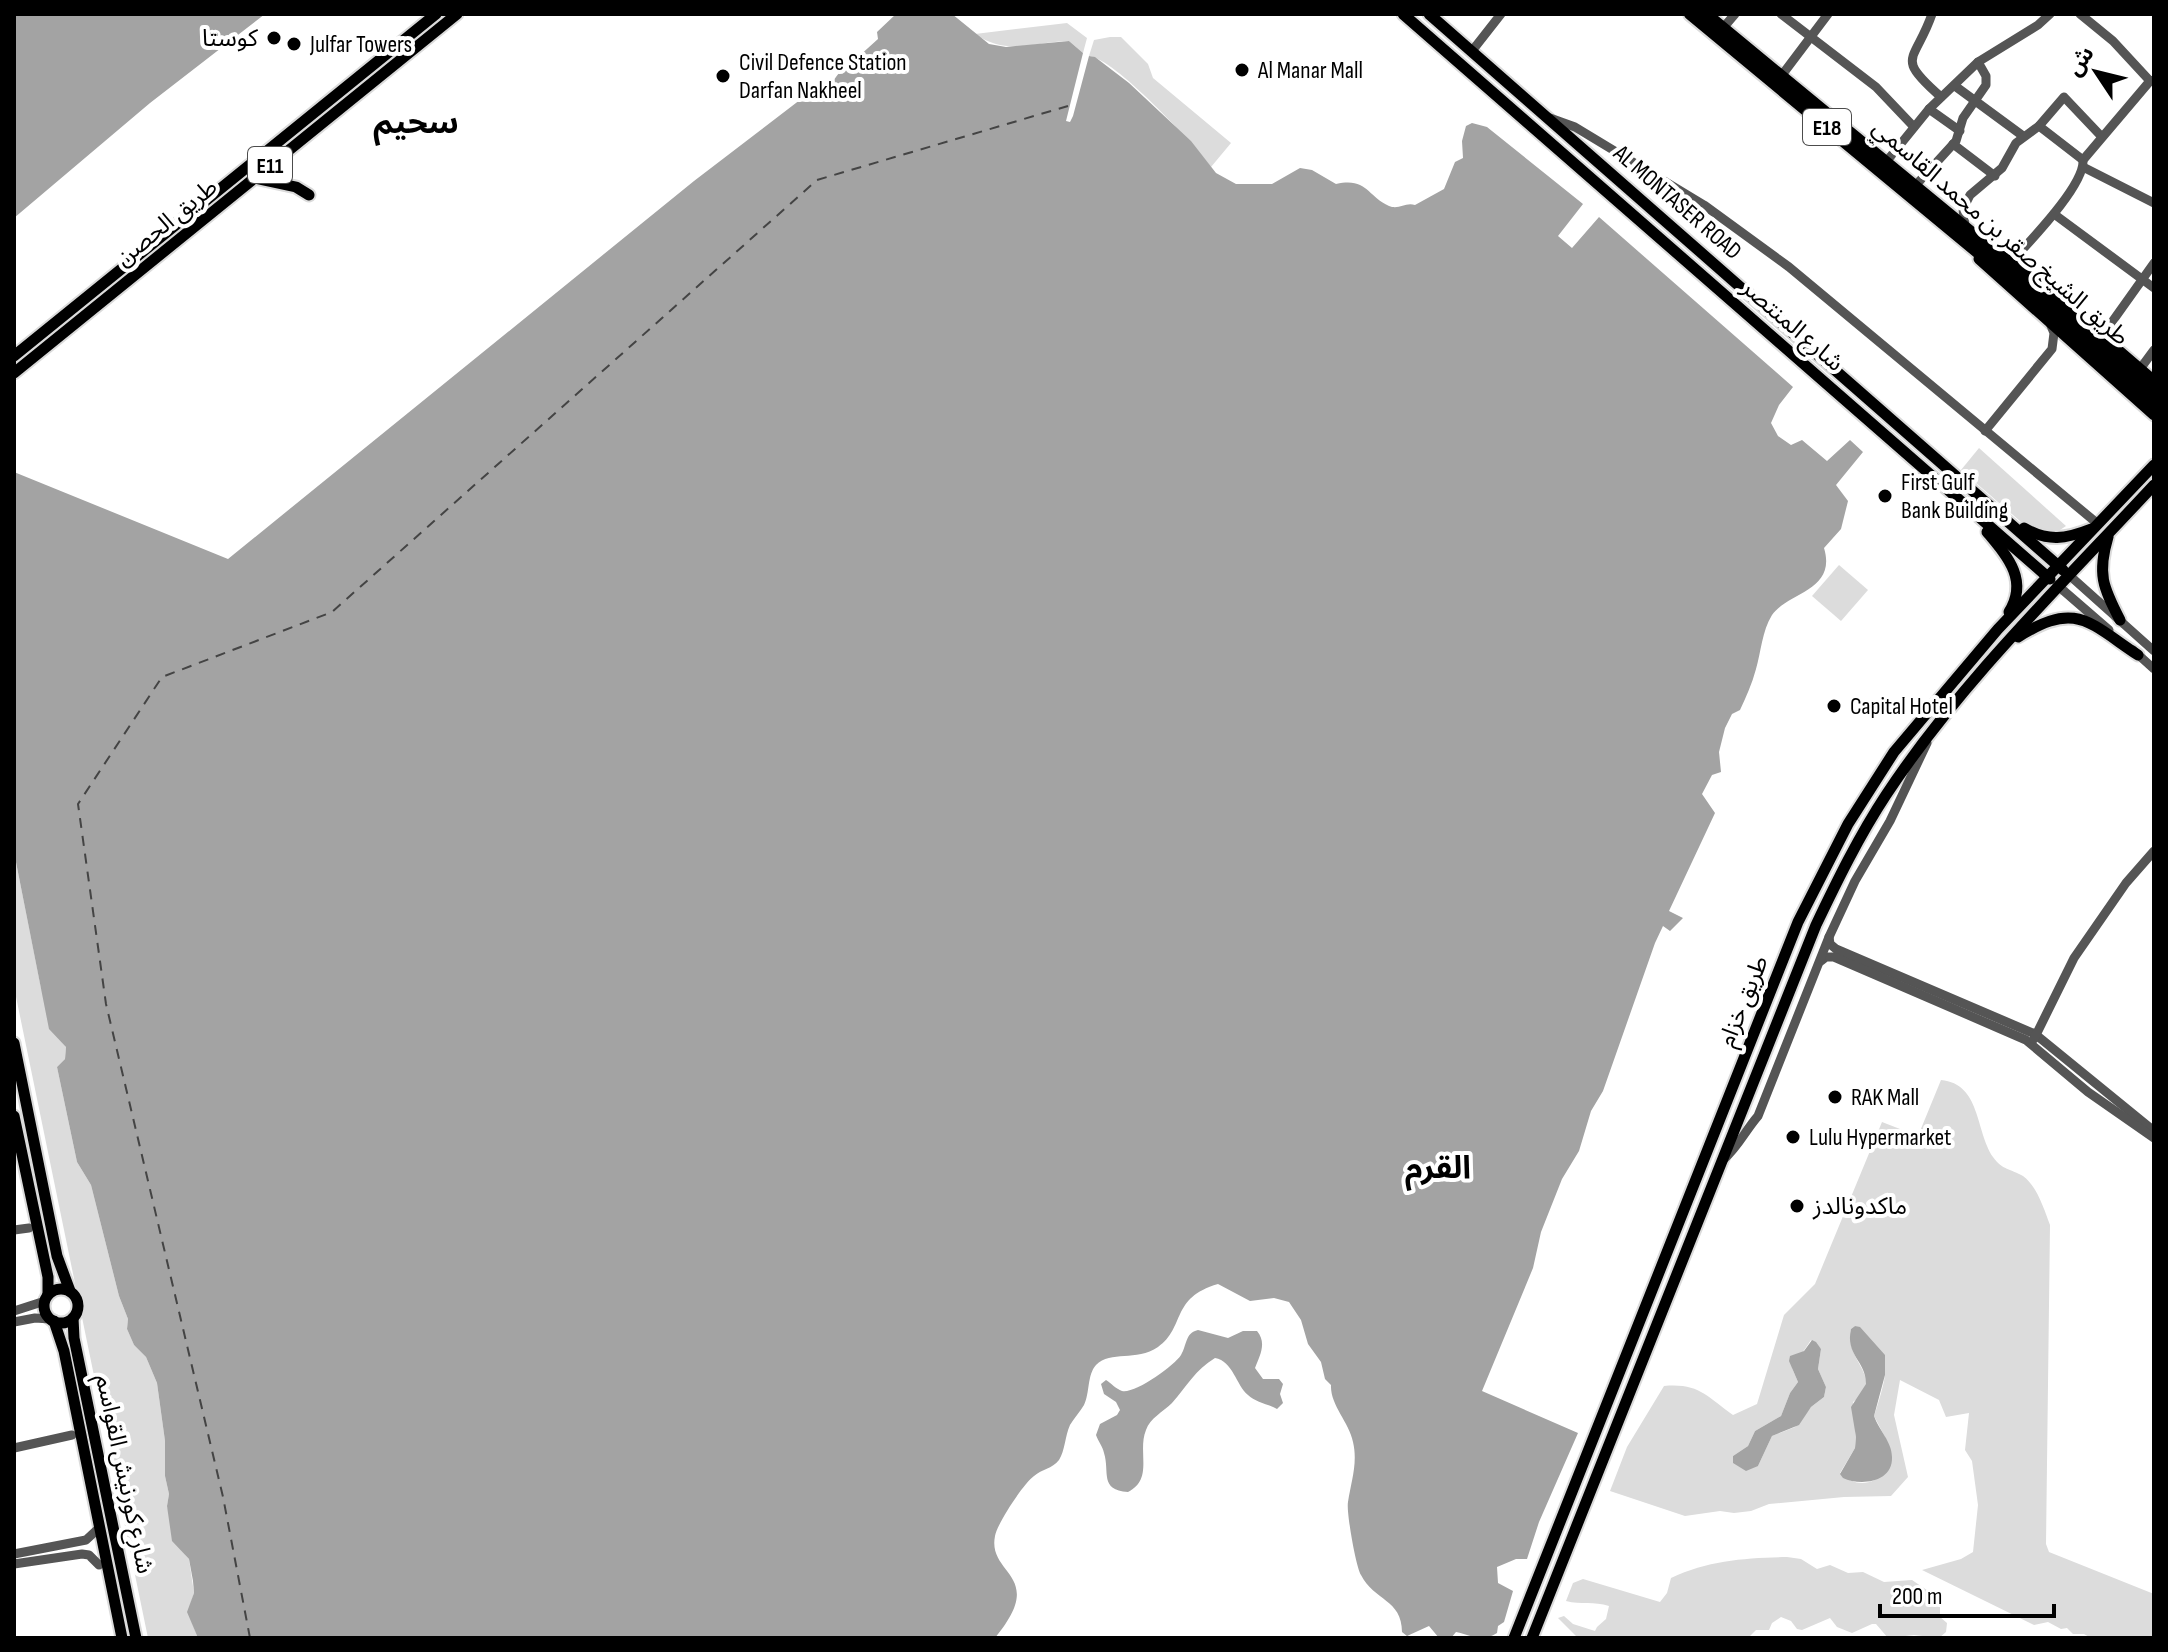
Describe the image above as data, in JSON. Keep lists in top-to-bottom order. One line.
{"streets":{"highway":["E18","طريق الشيخ صقر بن محمد القاسمي"],"main road":["E11","AL MONTASER ROAD","طريق الحصن","شارع المنتصر","طريق خزام","شارع كورنيش القواسم"]},"crossings":[["شارع المنتصر","طريق خزام"]],"districts":["سحيم","القرم"],"places":["كوستا","Julfar Towers","Al Manar Mall","Civil Defence Station Darfan Nakheel","First Gulf Bank Building","Capital Hotel","RAK Mall","Lulu Hypermarket","ماكدونالدز"],"scale_bar":"200 m","north":"top left"}
